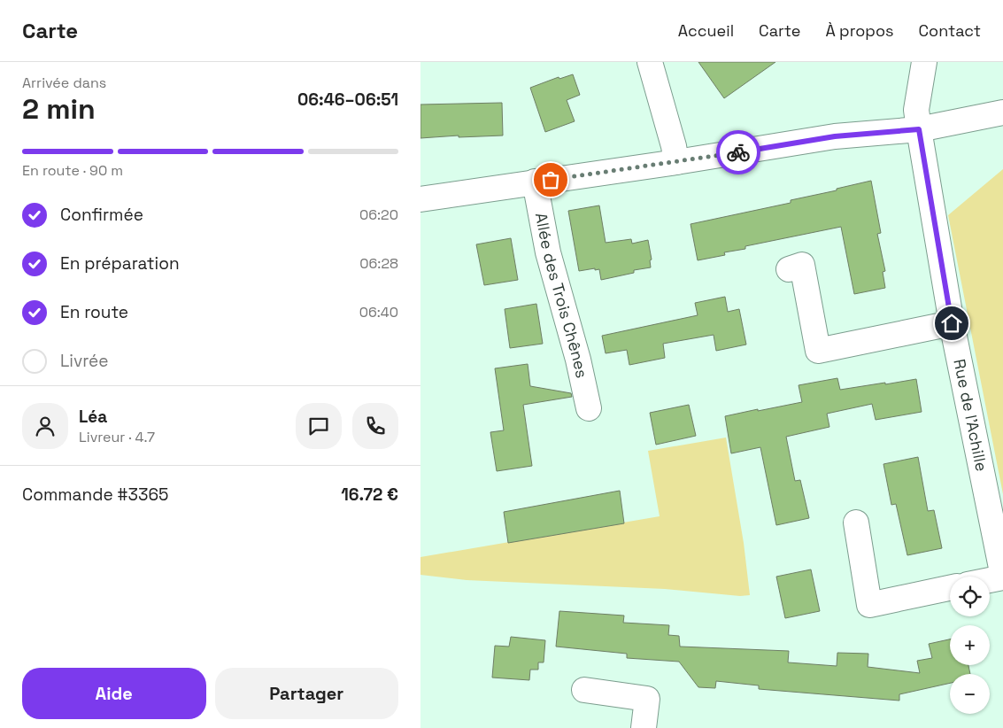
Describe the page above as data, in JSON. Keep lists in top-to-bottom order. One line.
{"streets":{"street":["Allée des Trois Chênes","Rue de l'Achille"]},"page":{"header":"Carte","nav":["Accueil","Carte","À propos","Contact"],"heading":["2 min","Arrivée dans","06:46–06:51"],"panel":["Léa","Livreur · 4.7","Commande #3365","16.72 €"],"bar":"En route · 90 m","list":[["Confirmée","06:20"],["En préparation","06:28"],["En route","06:40"],"Livrée"],"map_buttons":["+","−"],"buttons":["Aide","Partager"]}}
